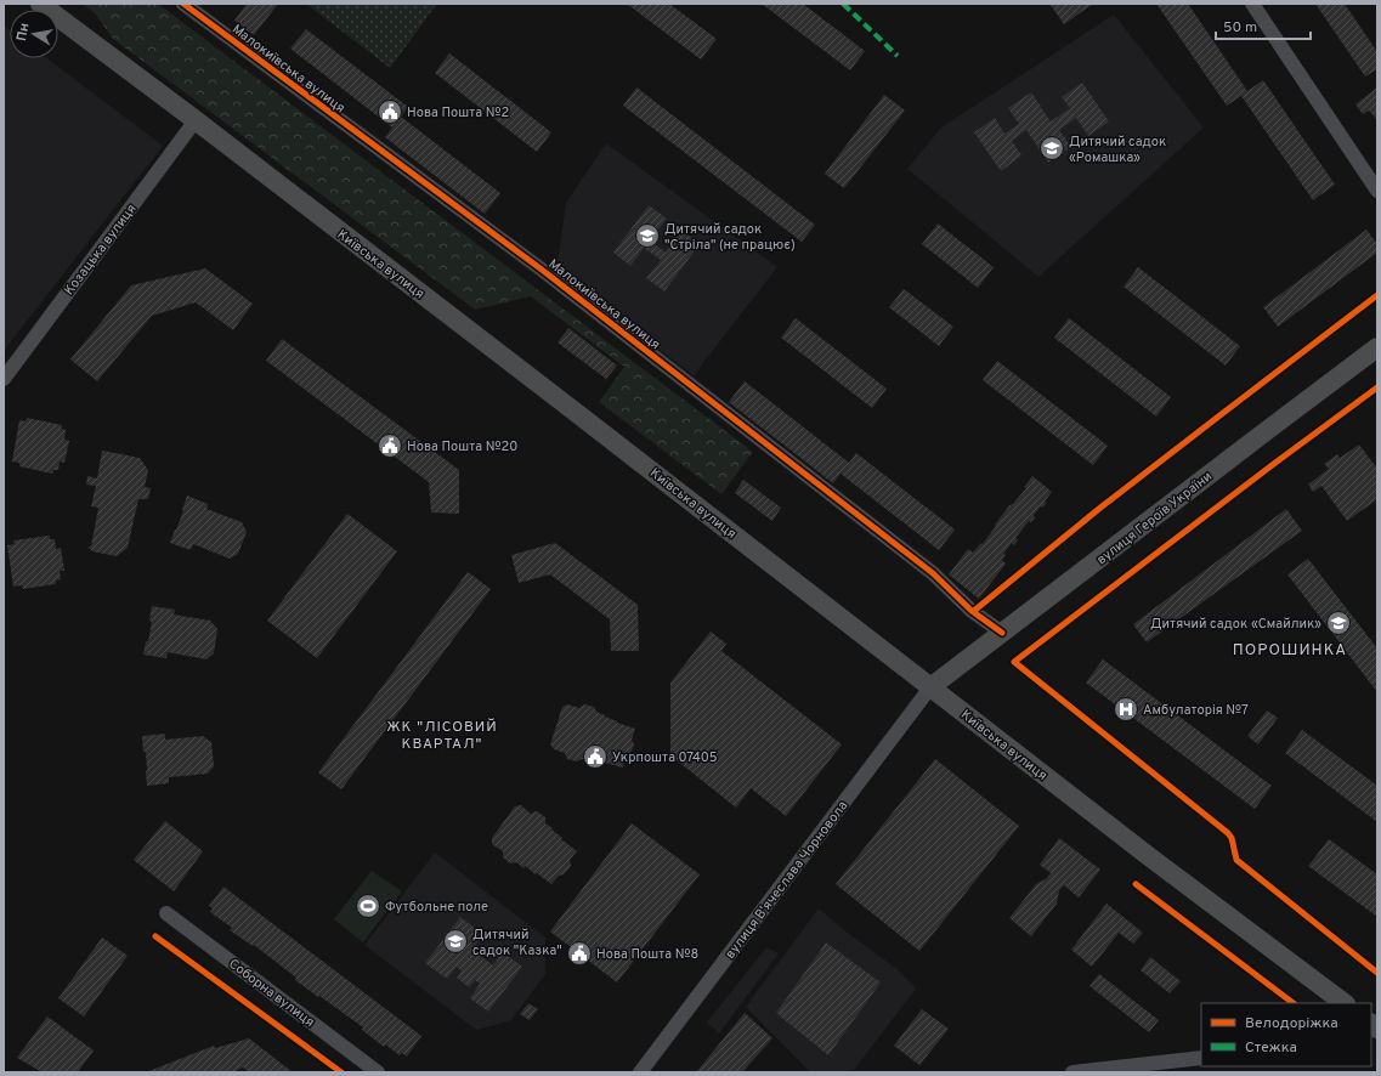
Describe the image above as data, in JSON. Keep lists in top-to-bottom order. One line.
{"streets":{"main road":["Київська вулиця","вулиця Героїв України"],"street":["Малокиївська вулиця","Козацька вулиця","вулиця Вʼячеслава Чорновола","Соборна вулиця"]},"crossings":[["Малокиївська вулиця","вулиця Героїв України"],["Козацька вулиця","Київська вулиця"],["Київська вулиця","вулиця Героїв України"],["Київська вулиця","вулиця Вʼячеслава Чорновола"],["вулиця Героїв України","вулиця Вʼячеслава Чорновола"]],"districts":["ПОРОШИНКА","ЖК \"ЛІСОВИЙ КВАРТАЛ\""],"places":{"public building":["Нова Пошта №2","Нова Пошта №20","Укрпошта 07405","Нова Пошта №8"],"school or university":["Дитячий садок «Ромашка»","Дитячий садок \"Стріла\" (не працює)","Дитячий садок «Смайлик»","Дитячий садок \"Казка\""],"hospital":["Амбулаторія №7"],"sports":["Футбольне поле"]},"legend":["Велодоріжка","Стежка"],"scale_bar":"50 m","north":"left"}
